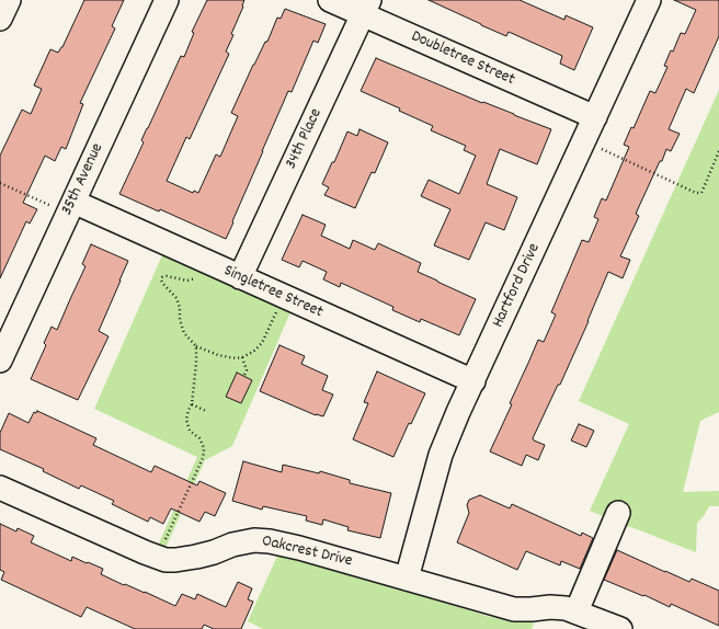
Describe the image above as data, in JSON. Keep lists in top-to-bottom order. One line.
{"streets":{"street":["Doubletree Street","34th Place","35th Avenue","Hartford Drive","Singletree Street","Oakcrest Drive"]},"crossings":[["Doubletree Street","34th Place"],["Doubletree Street","Hartford Drive"],["34th Place","Singletree Street"],["35th Avenue","Singletree Street"],["Hartford Drive","Singletree Street"],["Hartford Drive","Oakcrest Drive"]]}
